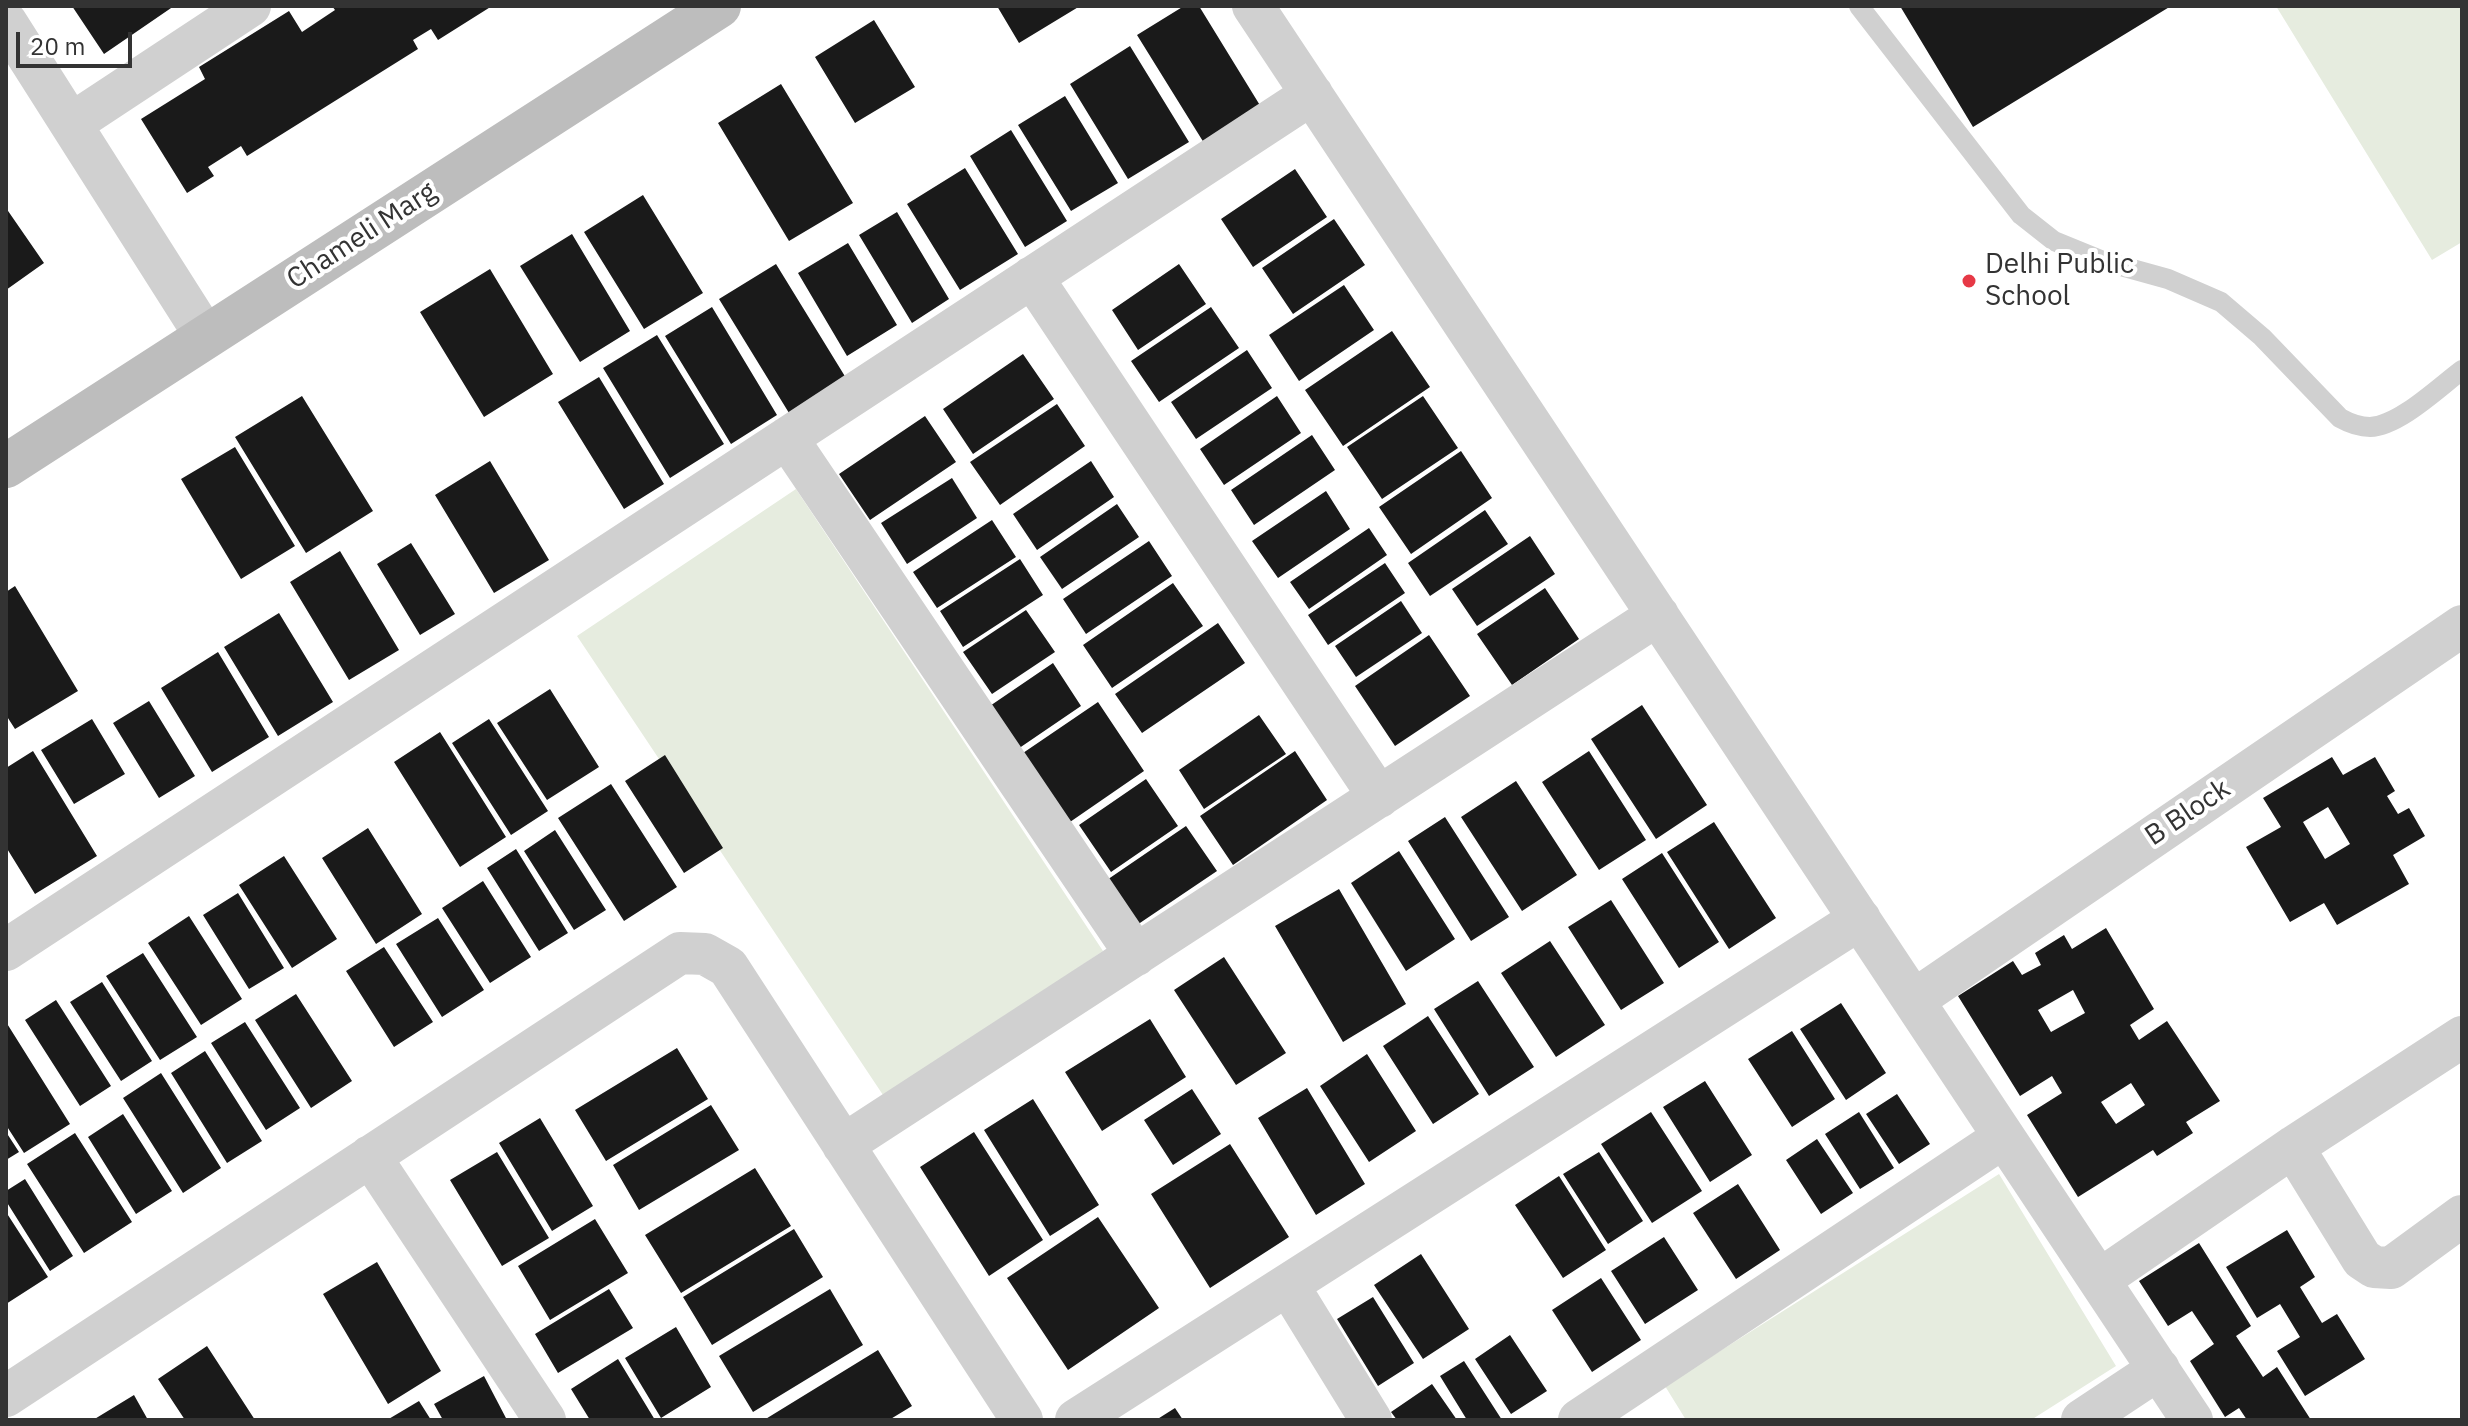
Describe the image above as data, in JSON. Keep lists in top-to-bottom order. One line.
{"streets":{"street":["Chameli Marg","B Block"]},"places":["Delhi Public School"],"scale_bar":"20 m"}
